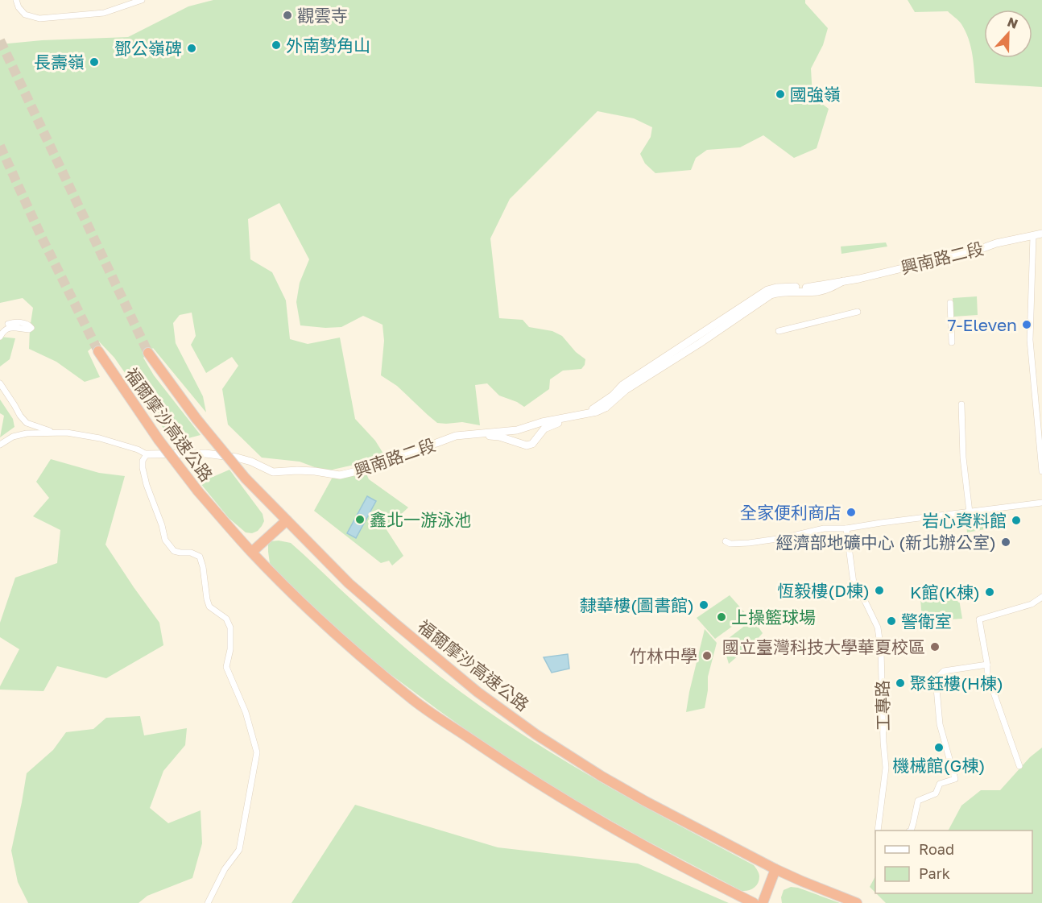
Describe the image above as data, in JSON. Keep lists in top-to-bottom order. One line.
{"streets":{"highway":["福爾摩沙高速公路"],"street":["興南路二段","工專路"]},"places":["觀雲寺","外南勢角山","鄧公嶺碑","長壽嶺","國強嶺","7-Eleven","全家便利商店","鑫北一游泳池","岩心資料館","經濟部地礦中心 (新北辦公室)","恆毅樓(D棟)","K館(K棟)","隸華樓(圖書館)","上操籃球場","警衛室","國立臺灣科技大學華夏校區","竹林中學","聚鈺樓(H棟)","機械館(G棟)"],"legend":["Road","Park"],"north":"top"}
